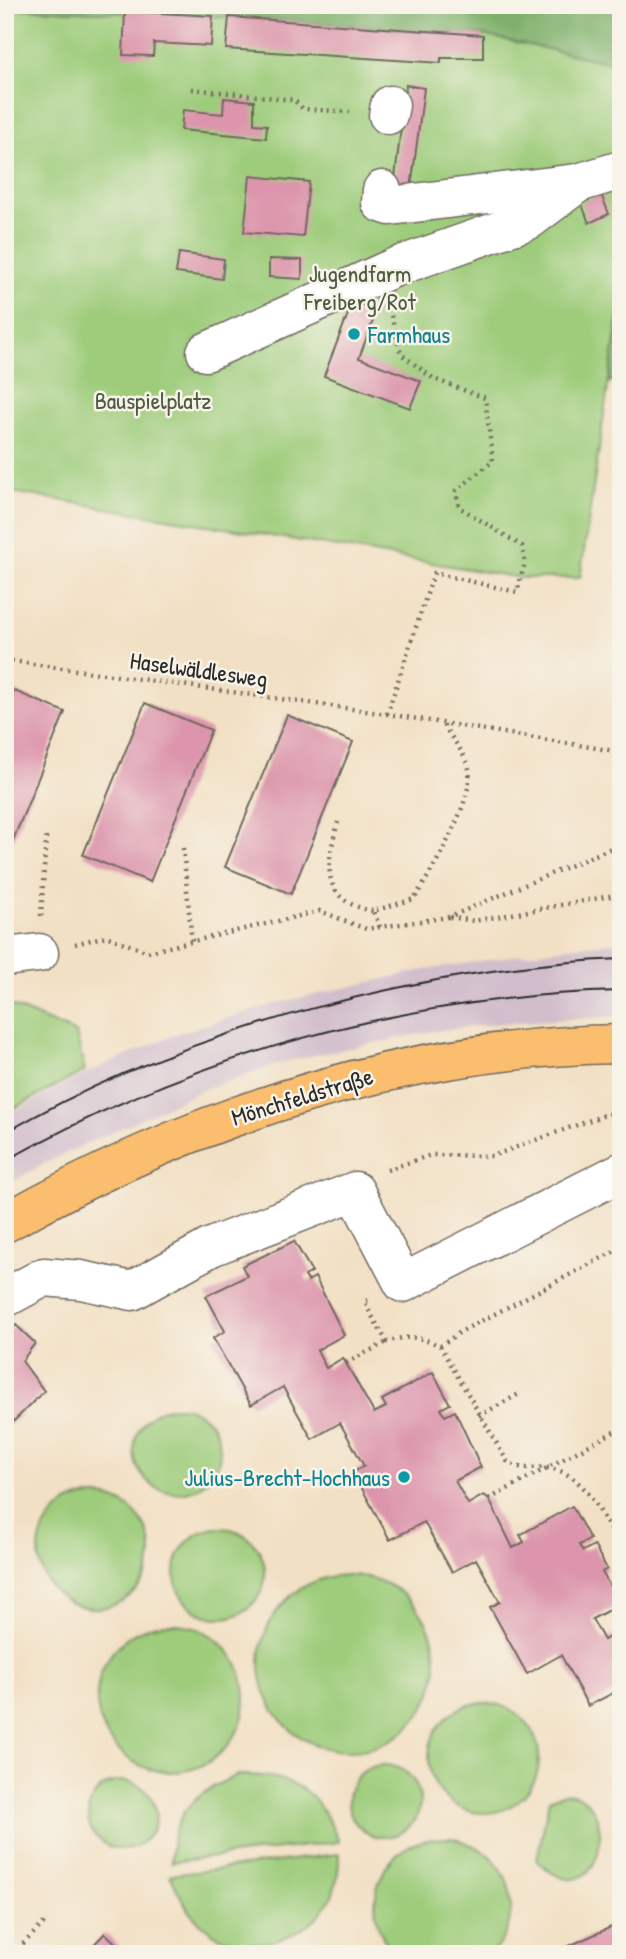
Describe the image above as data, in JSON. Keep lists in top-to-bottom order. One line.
{"streets":{"main road":["Mönchfeldstraße"],"path":["Haselwäldlesweg"]},"parks":["Jugendfarm Freiberg/Rot","Bauspielplatz"],"places":["Farmhaus","Julius-Brecht-Hochhaus"]}
